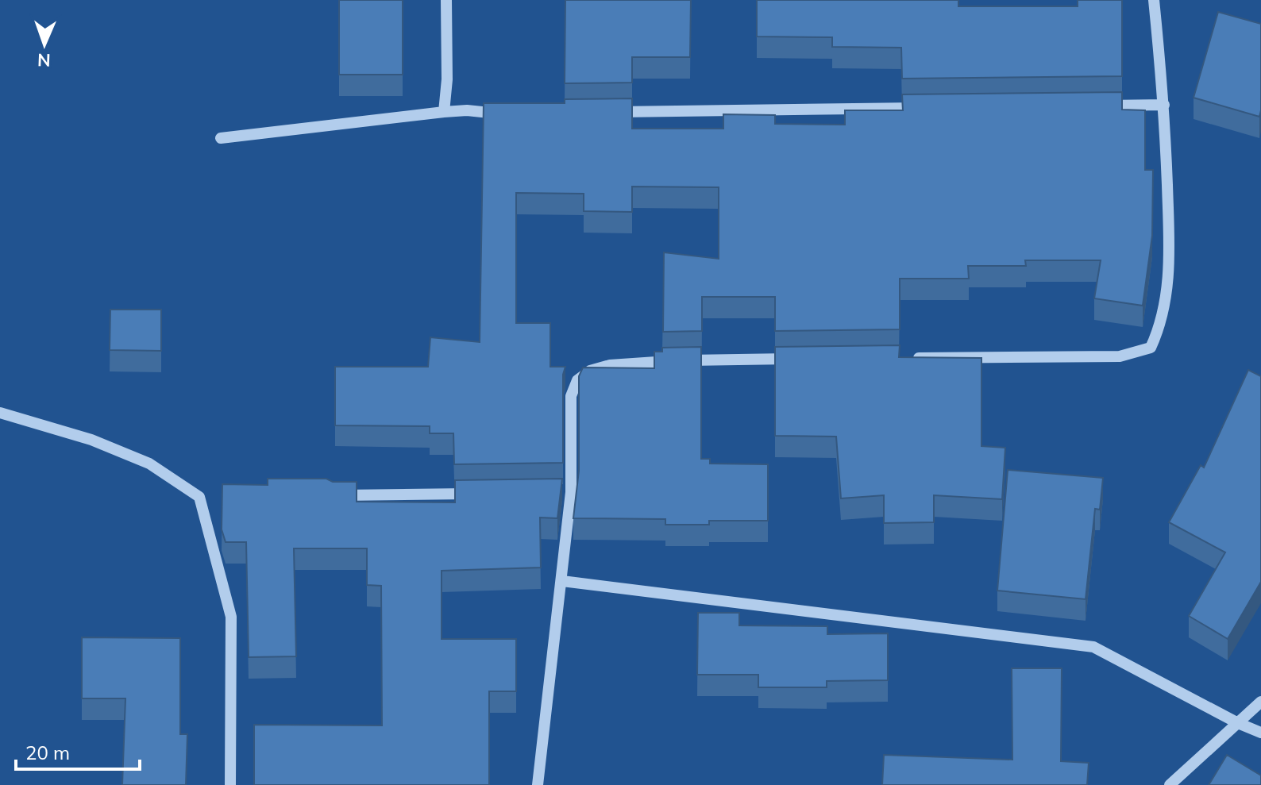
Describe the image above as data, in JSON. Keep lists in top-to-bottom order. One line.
{"scale_bar":"20 m","north":"bottom"}
